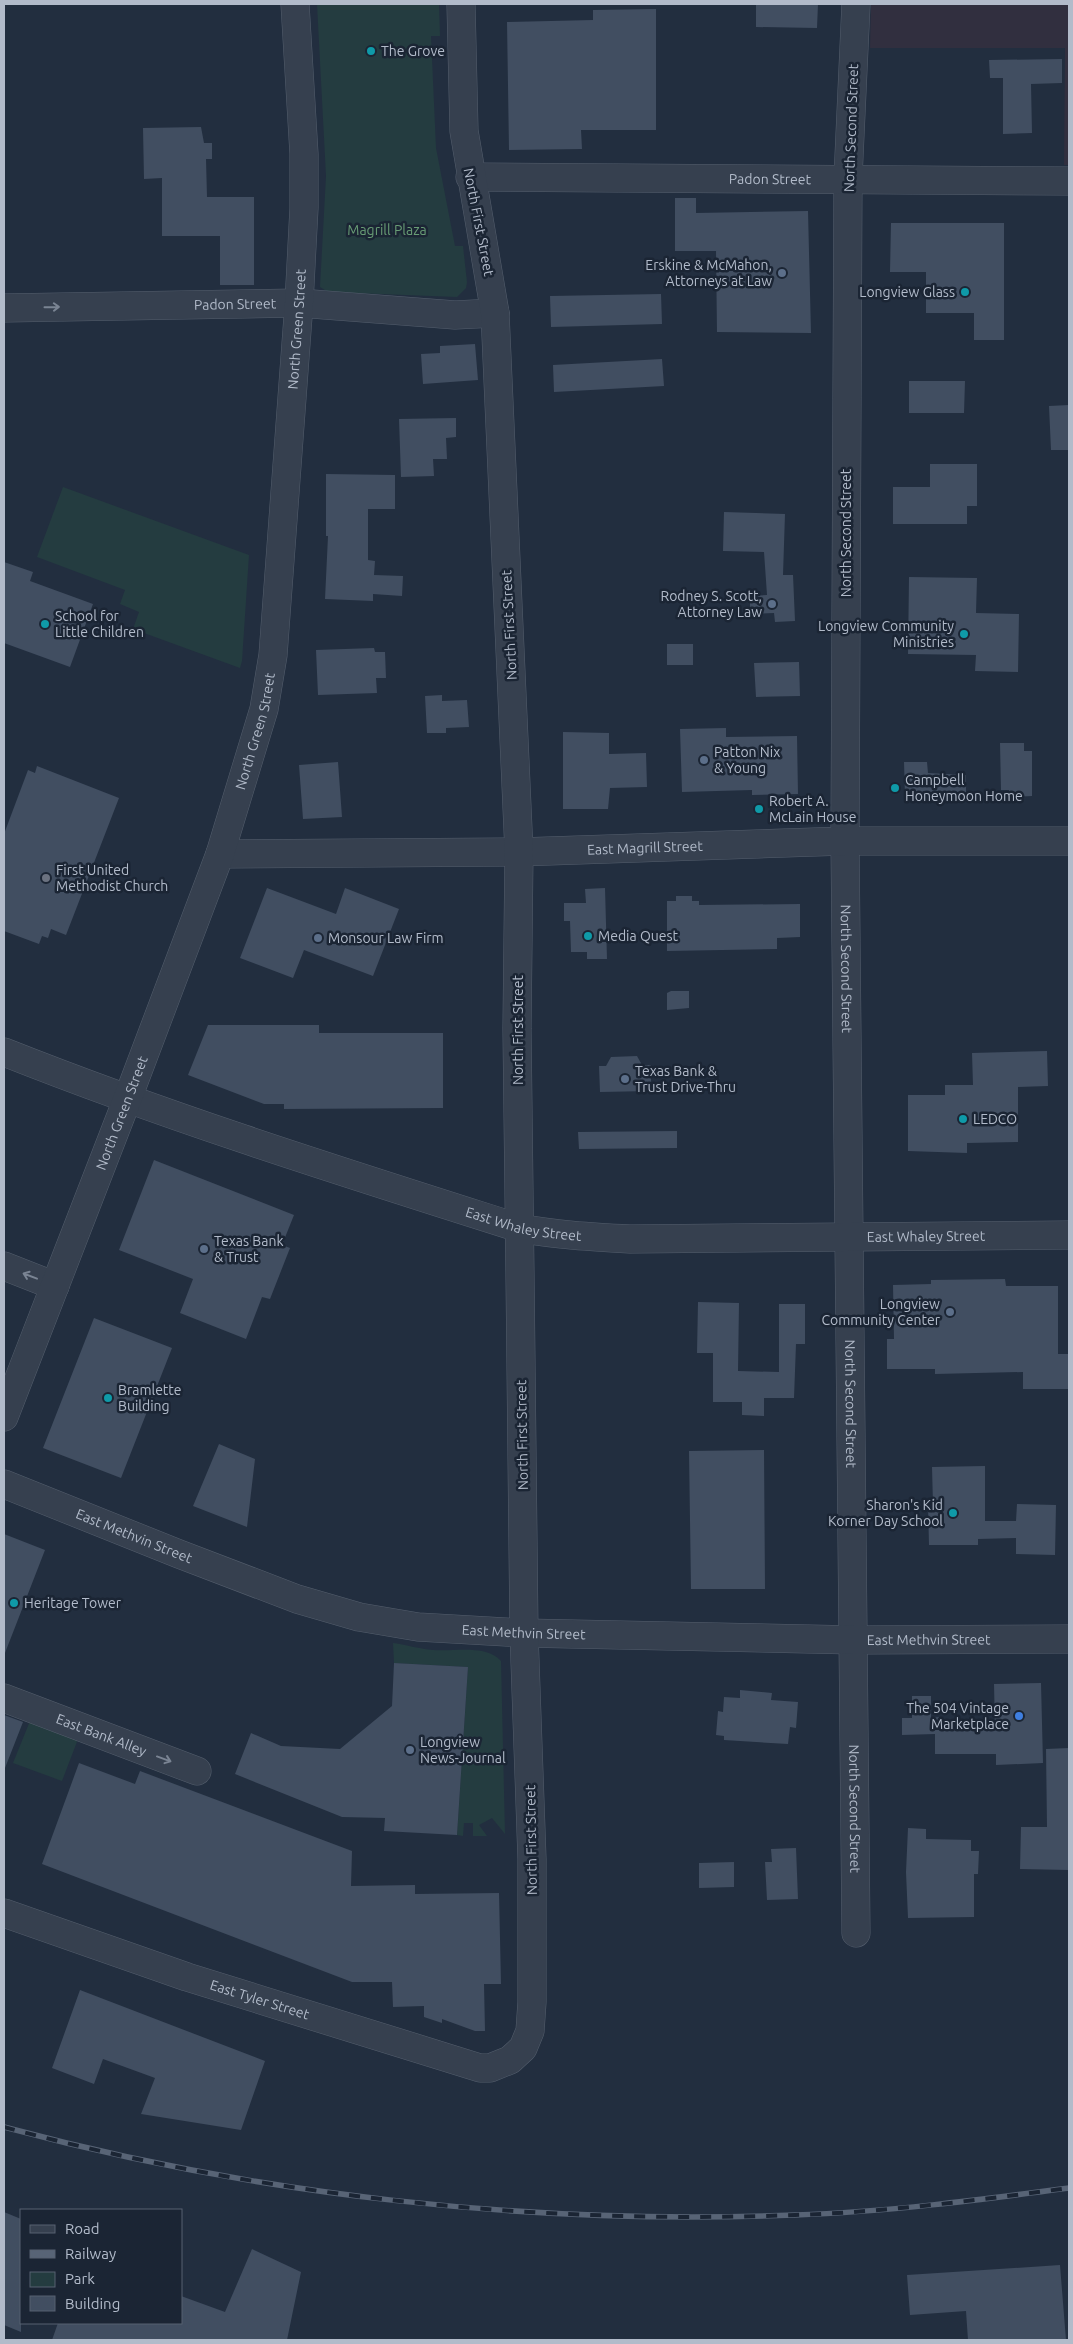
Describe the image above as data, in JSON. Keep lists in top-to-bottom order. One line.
{"streets":{"street":["North Second Street","Padon Street","North First Street","North Green Street","East Magrill Street","East Whaley Street","East Methvin Street","East Bank Alley","East Tyler Street"]},"crossings":[["North Second Street","Padon Street"],["North Second Street","East Magrill Street"],["North Second Street","East Whaley Street"],["North Second Street","East Methvin Street"],["Padon Street","North First Street"],["Padon Street","North Green Street"],["North First Street","East Magrill Street"],["North First Street","East Whaley Street"],["North First Street","East Methvin Street"],["North First Street","East Tyler Street"],["North Green Street","East Magrill Street"],["North Green Street","East Whaley Street"]],"one_way":["East Bank Alley"],"parks":["Magrill Plaza"],"places":["The Grove","Erskine & McMahon, Attorneys at Law","Longview Glass","Rodney S. Scott, Attorney Law","School for Little Children","Longview Community Ministries","Patton Nix & Young","Campbell Honeymoon Home","Robert A. McLain House","First United Methodist Church","Media Quest","Monsour Law Firm","Texas Bank & Trust Drive-Thru","LEDCO","Texas Bank & Trust","Longview Community Center","Bramlette Building","Sharon's Kid Korner Day School","Heritage Tower","The 504 Vintage Marketplace","Longview News-Journal"],"legend":["Road","Railway","Park","Building"]}
